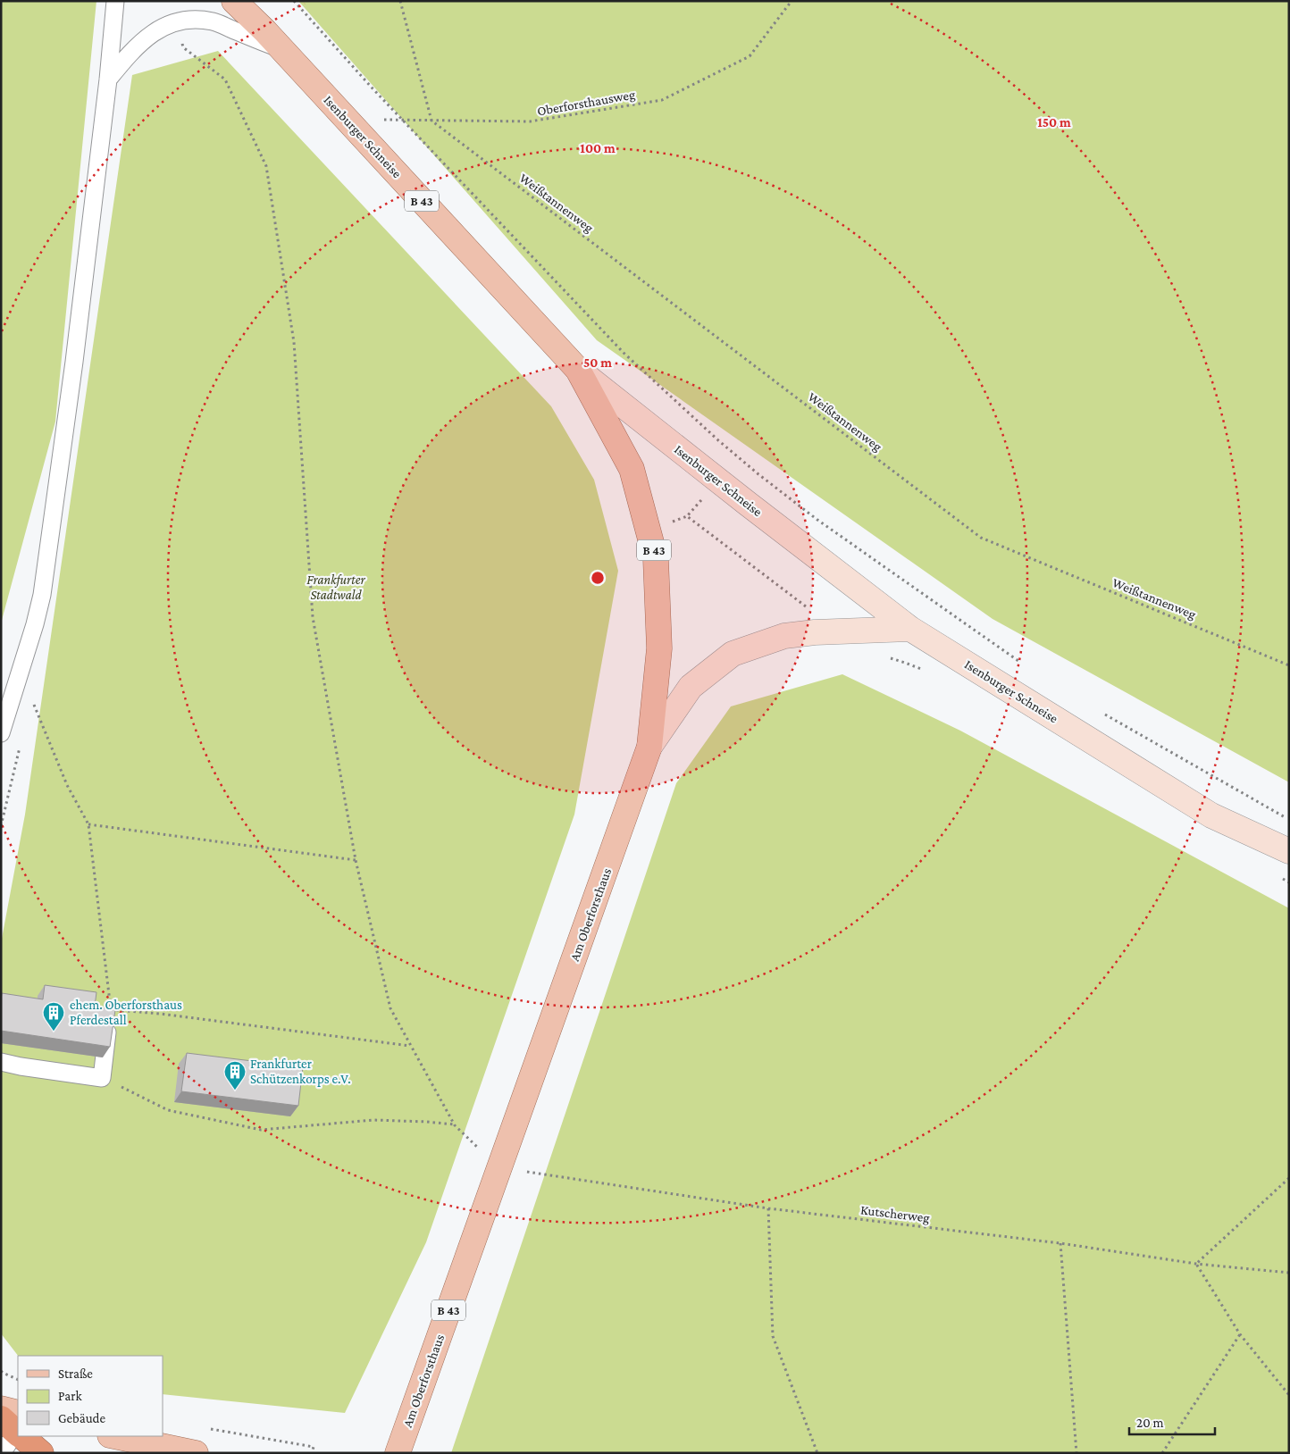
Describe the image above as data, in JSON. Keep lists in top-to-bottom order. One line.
{"streets":{"main road":["Isenburger Schneise","B 43","Am Oberforsthaus"],"path":["Oberforsthausweg","Weißtannenweg","Kutscherweg"]},"crossings":[["Oberforsthausweg","Isenburger Schneise"],["Oberforsthausweg","Weißtannenweg"],["Isenburger Schneise","Am Oberforsthaus"],["Am Oberforsthaus","Kutscherweg"]],"parks":["Frankfurter Stadtwald"],"places":{"building":["ehem. Oberforsthaus Pferdestall","Frankfurter Schützenkorps e.V."]},"legend":["Straße","Park","Gebäude"],"scale_bar":"20 m","rings":["150 m","100 m","50 m"]}
